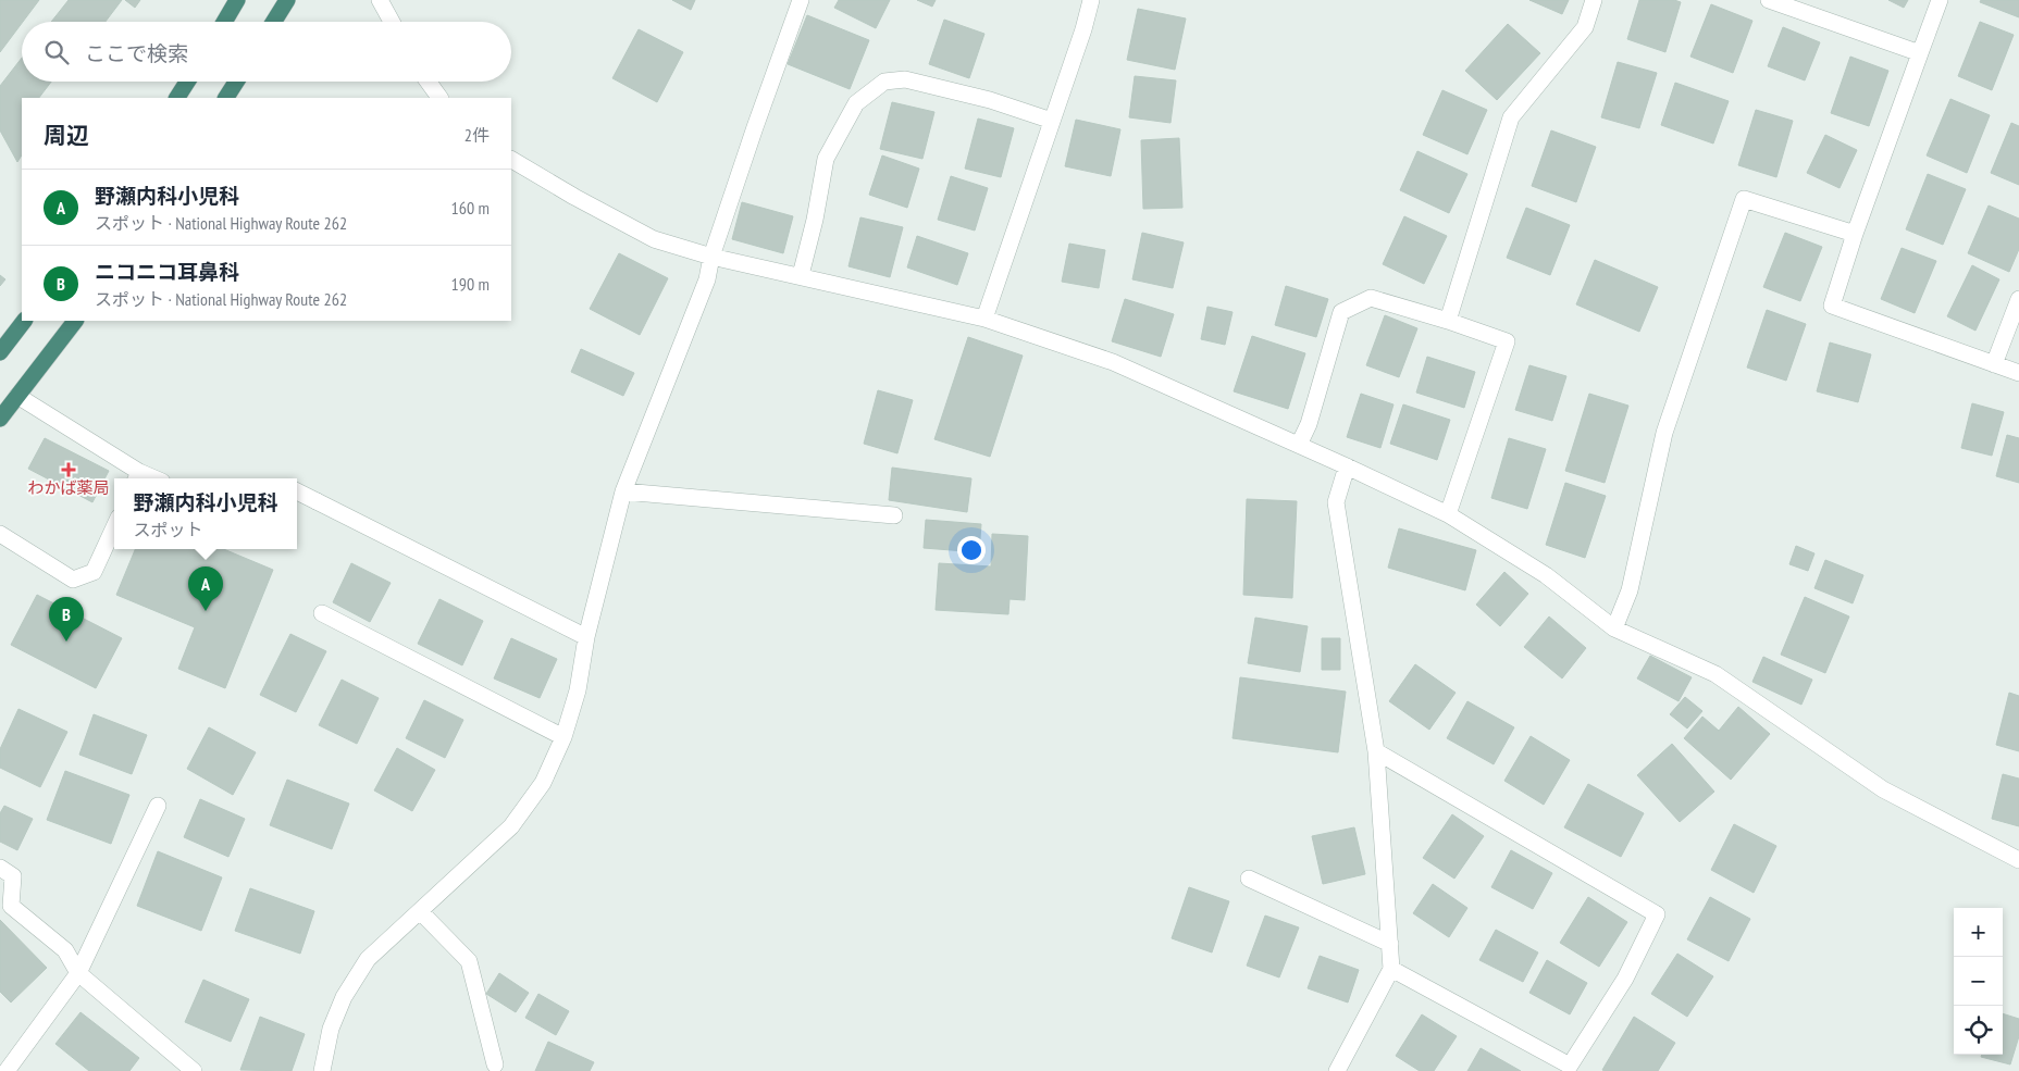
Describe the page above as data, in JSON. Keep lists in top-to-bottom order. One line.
{"places":{"health":["わかば薬局"]},"page":{"search":"ここで検索","heading":["周辺","2件"],"list":[{"mark":"A","name":"野瀬内科小児科","note":"スポット · National Highway Route 262","value":"160 m"},{"mark":"B","name":"ニコニコ耳鼻科","note":"スポット · National Highway Route 262","value":"190 m"}],"popup":["野瀬内科小児科","スポット"],"pins":["A","B"],"map_buttons":["+","−"]}}
